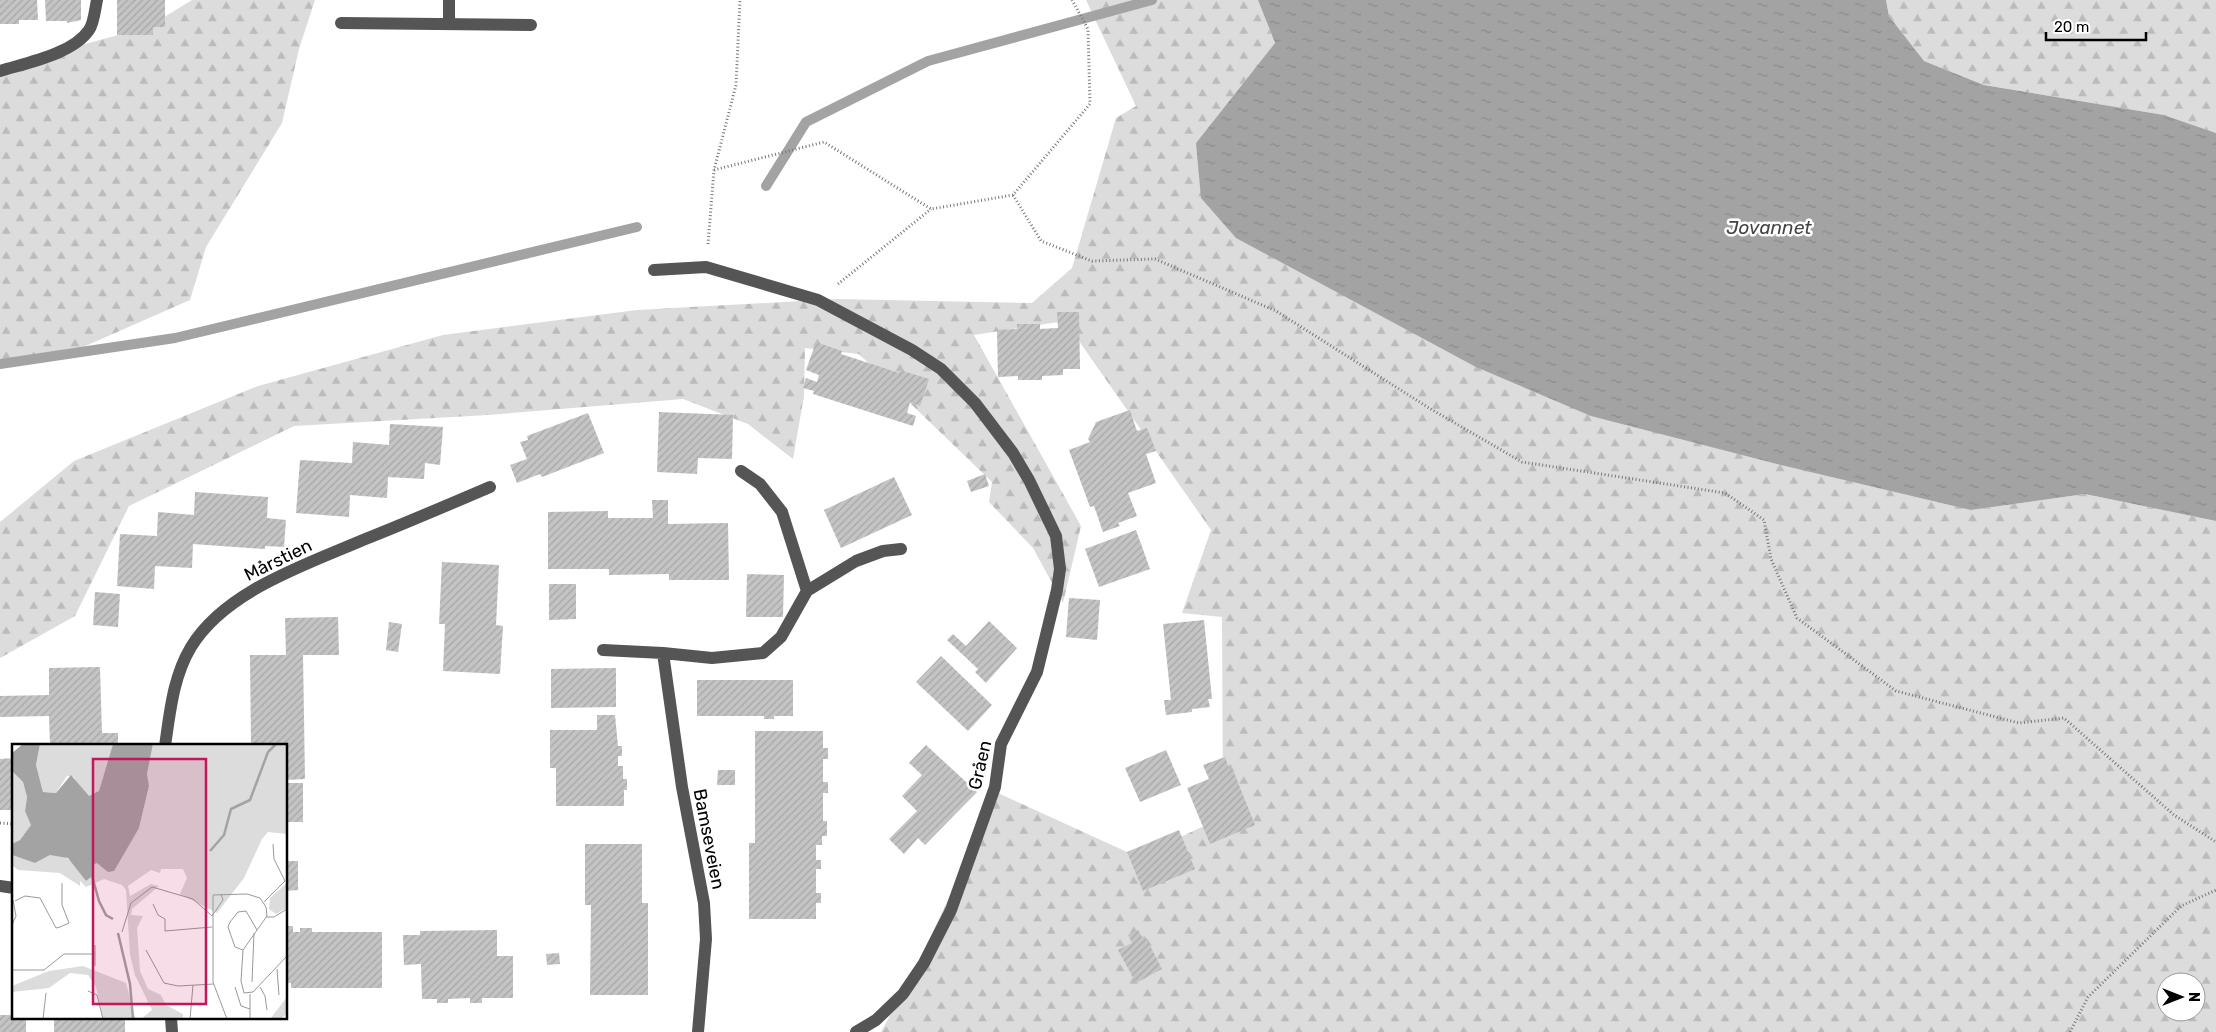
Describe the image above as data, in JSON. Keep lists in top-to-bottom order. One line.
{"streets":{"street":["Mårstien","Gråen","Bamseveien"]},"water":["Jovannet"],"scale_bar":"20 m","north":"right"}
